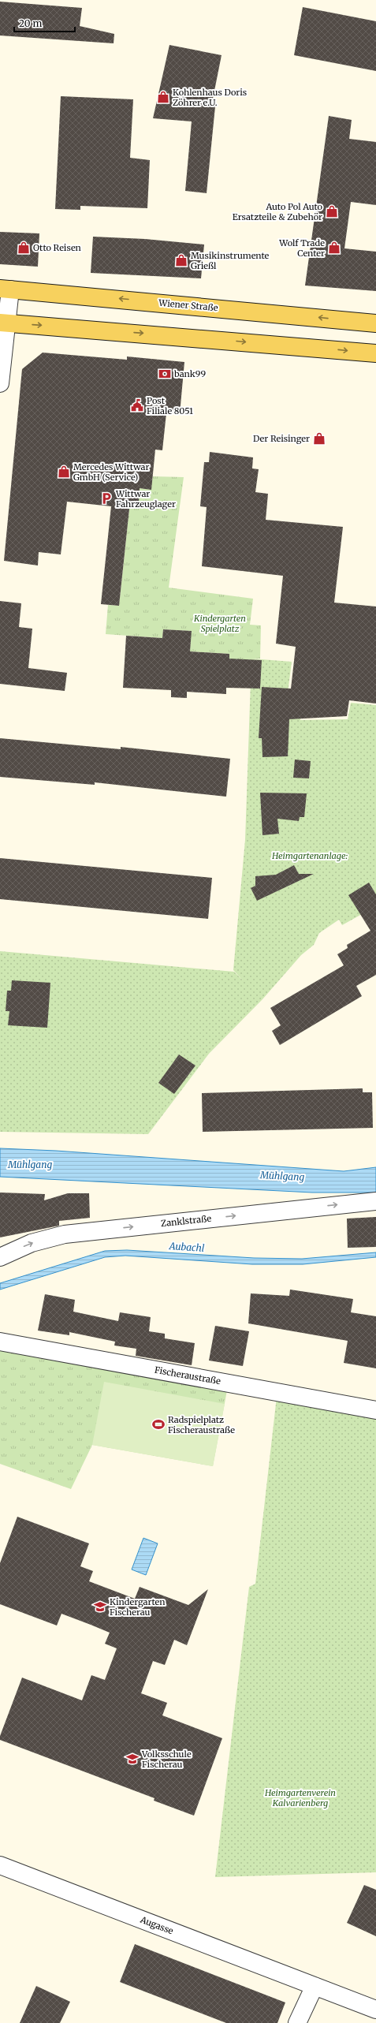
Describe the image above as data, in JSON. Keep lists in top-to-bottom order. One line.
{"streets":{"main road":["Wiener Straße"],"street":["Zanklstraße","Fischeraustraße","Augasse"]},"one_way":["Zanklstraße"],"water":["Mühlgang","Aubachl"],"parks":["Kindergarten Spielplatz","Heimgartenanlage:","Heimgartenverein Kalvarienberg"],"places":{"shop":["Kohlenhaus Doris Zöhrer e.U.","Auto Pol Auto Ersatzteile & Zubehör","Otto Reisen","Wolf Trade Center","Musikinstrumente Grießl","Der Reisinger","Mercedes Wittwar GmbH (Service)"],"bank":["bank99"],"public building":["Post Filiale 8051"],"parking":["Wittwar Fahrzeuglager"],"sports":["Radspielplatz Fischeraustraße"],"school or university":["Kindergarten Fischerau","Volksschule Fischerau"]},"scale_bar":"20 m"}
